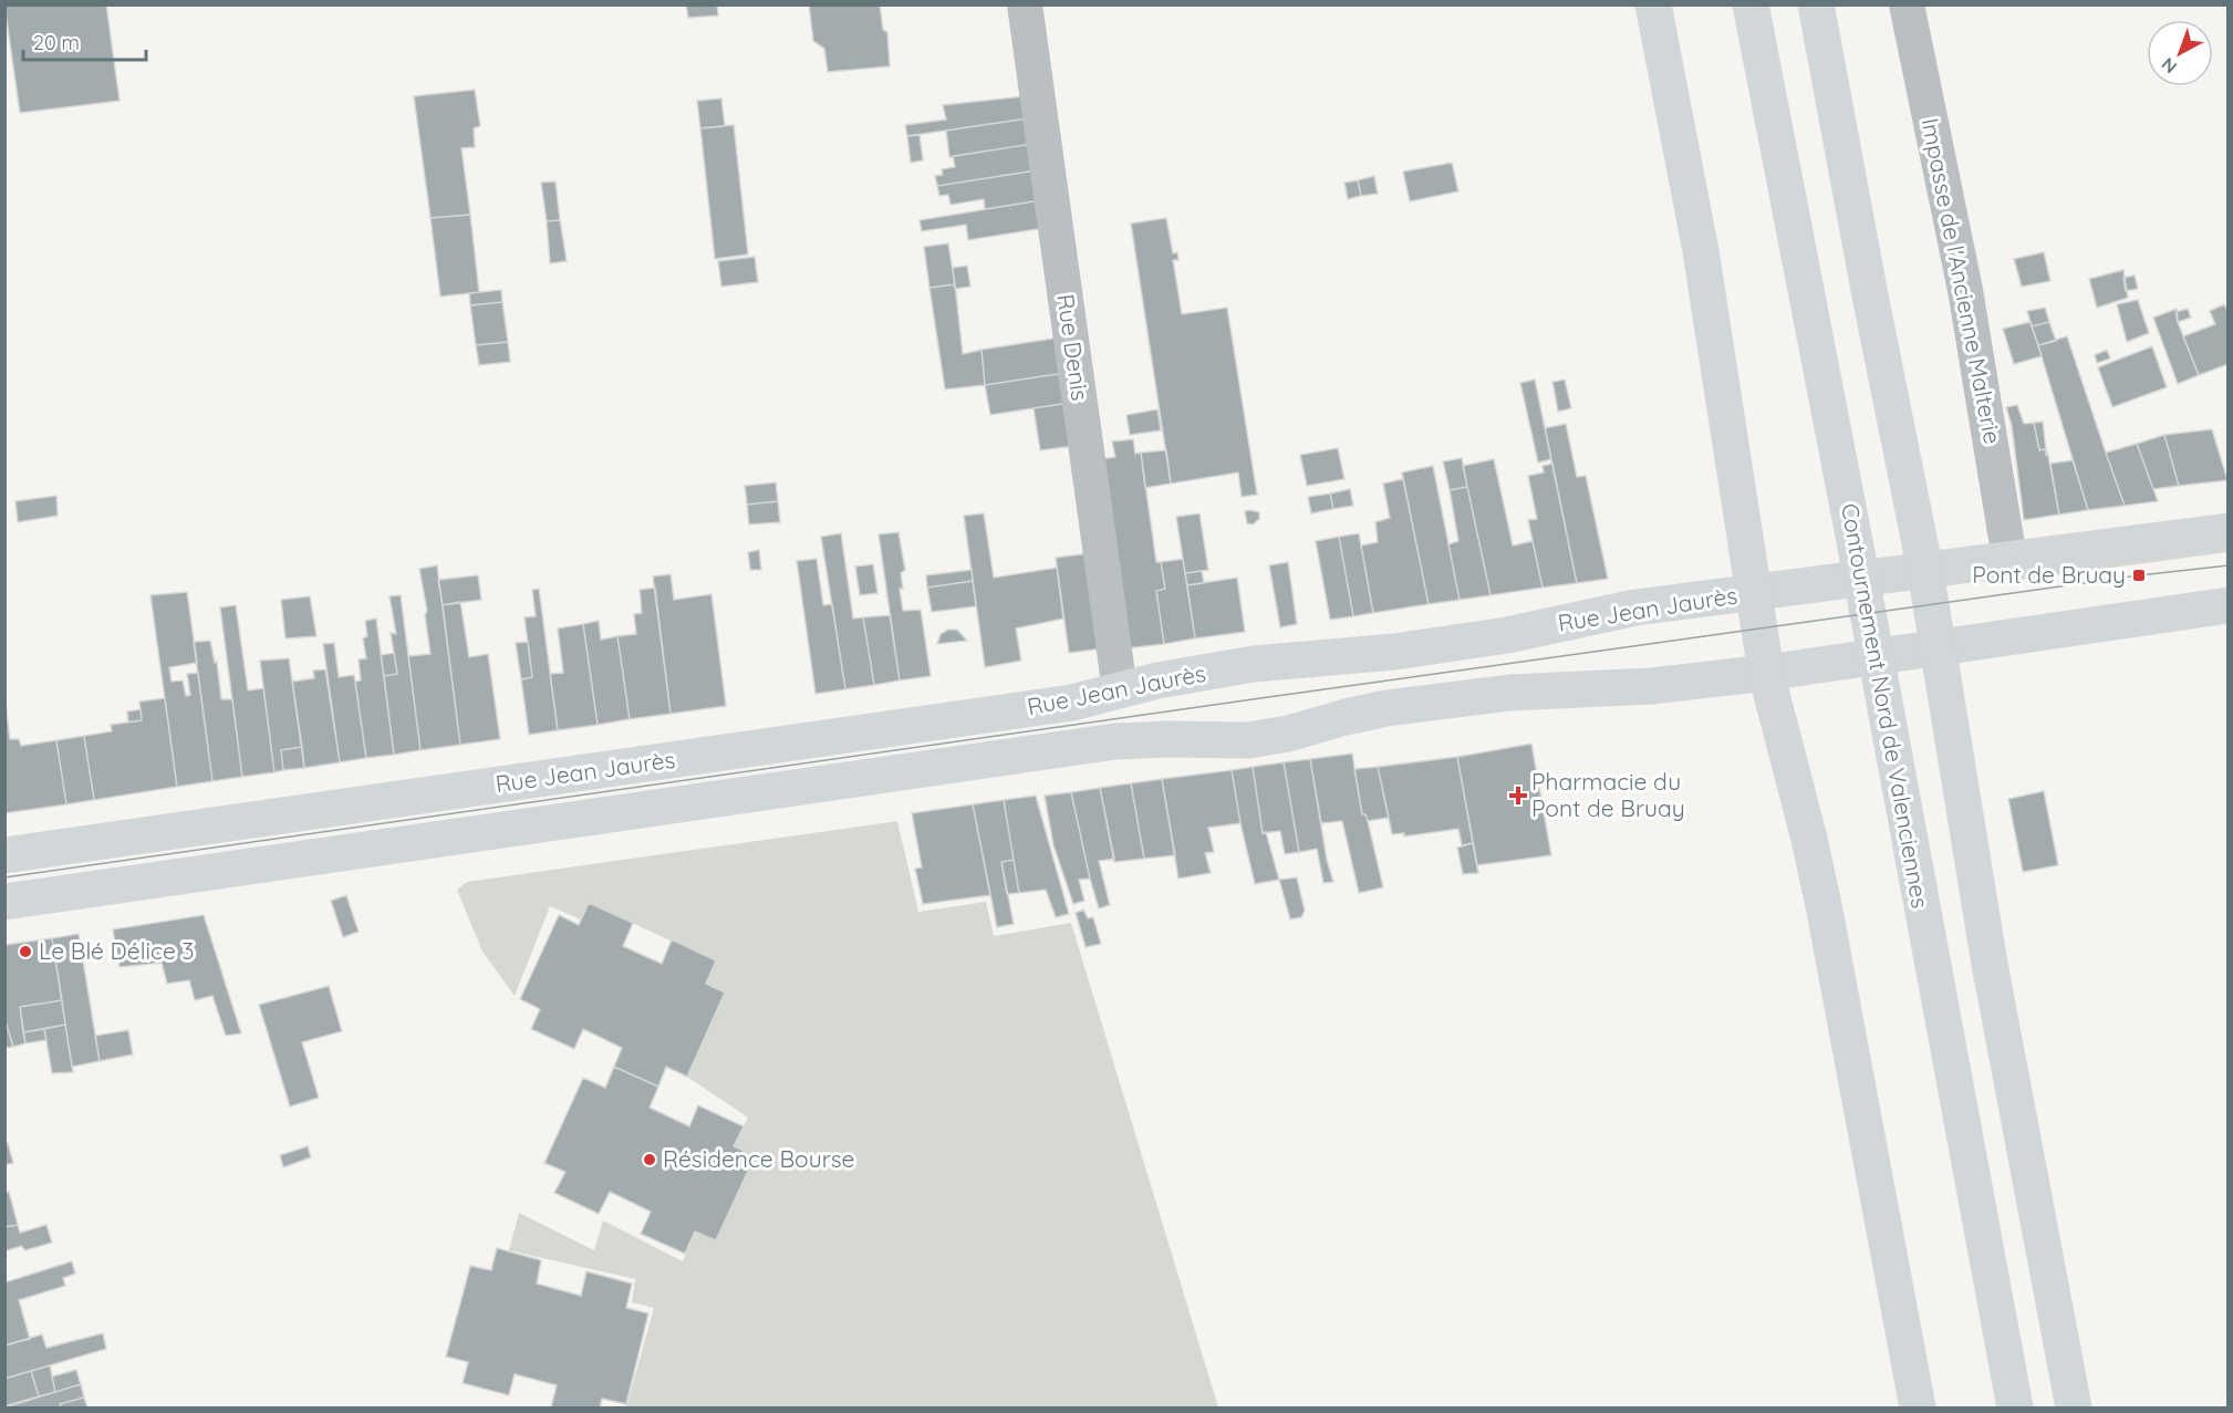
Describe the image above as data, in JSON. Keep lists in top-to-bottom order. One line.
{"streets":{"main road":["Rue Jean Jaurès","Contournement Nord de Valenciennes"],"street":["Impasse de l'Ancienne Malterie","Rue Denis"]},"crossings":[["Impasse de l'Ancienne Malterie","Rue Jean Jaurès"],["Rue Denis","Rue Jean Jaurès"]],"places":{"transit":["Pont de Bruay"],"health":["Pharmacie du Pont de Bruay"],"other":["Le Blé Délice 3","Résidence Bourse"]},"scale_bar":"20 m","north":"bottom left"}
